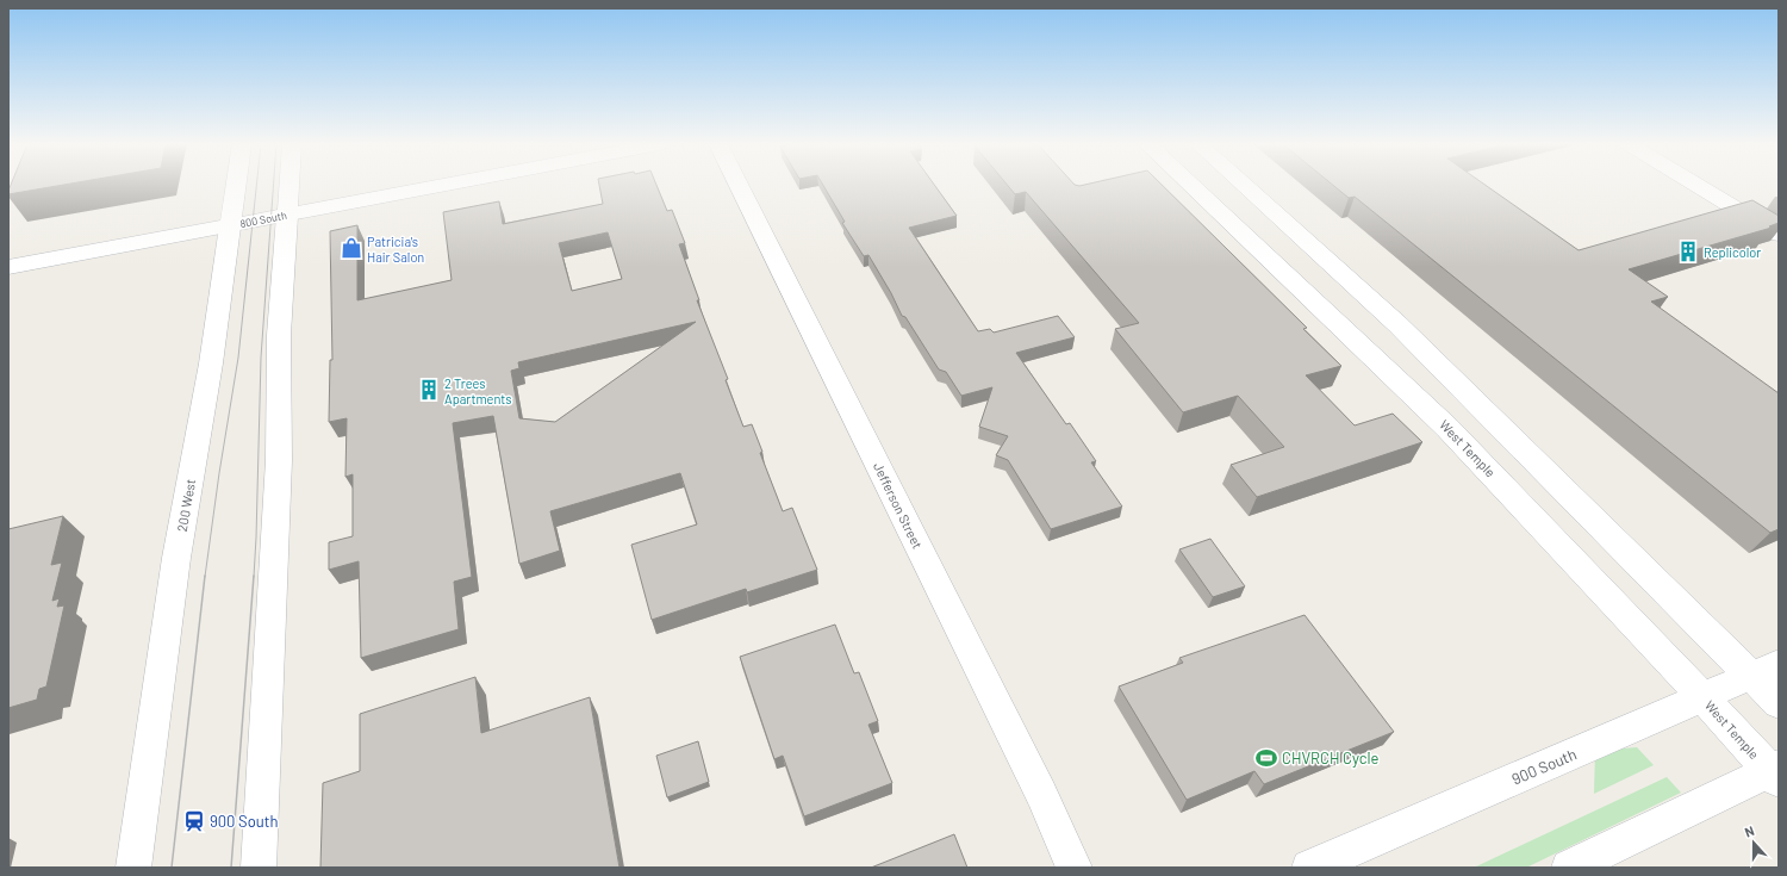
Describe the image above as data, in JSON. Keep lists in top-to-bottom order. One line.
{"streets":{"street":["800 South","West Temple","200 West","Jefferson Street","900 South"]},"crossings":[["800 South","200 West"],["West Temple","900 South"]],"places":{"shop":["Patricia's Hair Salon"],"building":["Replicolor","2 Trees Apartments"],"sports":["CHVRCH Cycle"],"station":["900 South"]},"north":"top"}
